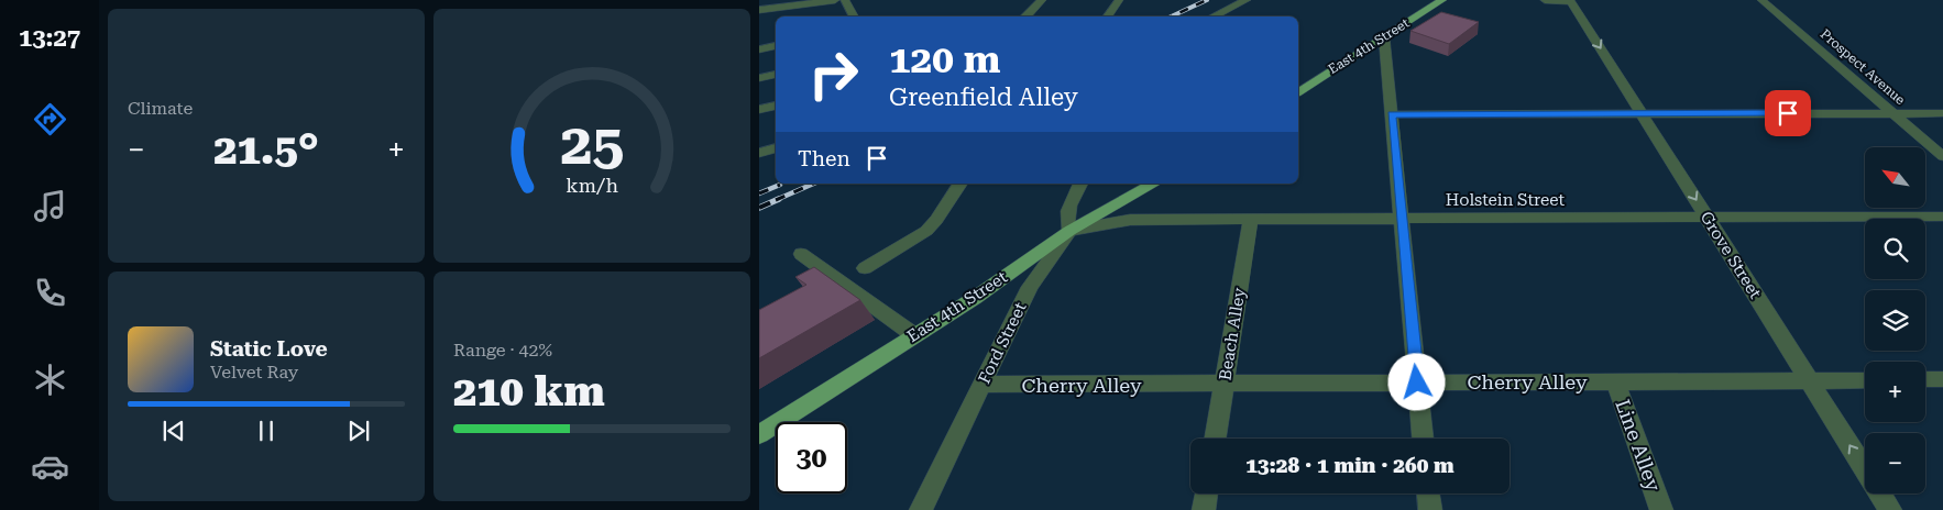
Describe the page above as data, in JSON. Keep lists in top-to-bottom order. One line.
{"streets":{"main road":["East 4th Street"],"street":["Prospect Avenue","Holstein Street","Grove Street","Beach Alley","Ford Street","Cherry Alley","Line Alley"]},"crossings":[["East 4th Street","Holstein Street"],["East 4th Street","Ford Street"],["Holstein Street","Grove Street"],["Holstein Street","Beach Alley"],["Holstein Street","Ford Street"],["Grove Street","Cherry Alley"],["Beach Alley","Cherry Alley"],["Ford Street","Cherry Alley"],["Cherry Alley","Line Alley"]],"north":"top left","page":{"tabs":"13:27","tile":["Climate",["Range · 42%","210 km"]],"turn":["120 m","Greenfield Alley"],"heat":["−","21.5°","+"],"then":"Then","map_buttons":["+","−"],"song":["Static Love","Velvet Ray"],"limit":"30","trip":"13:28 · 1 min · 260 m","gauge":["25","km/h"]}}
